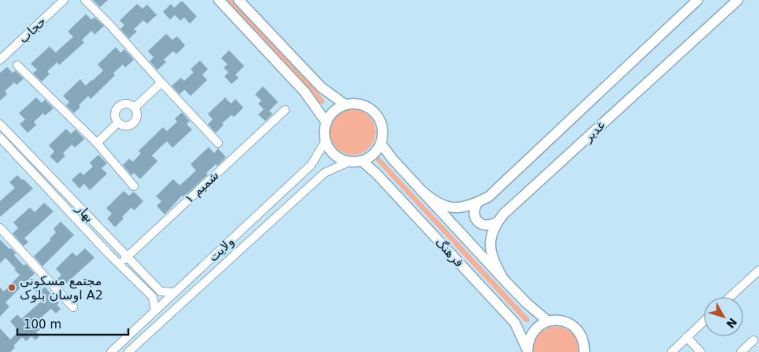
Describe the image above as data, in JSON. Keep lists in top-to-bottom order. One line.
{"streets":{"main road":["غدیر","فرهنگ"],"street":["حجاب","شمیم ۱","بهار","ولایت"]},"crossings":[["غدیر","فرهنگ"],["شمیم ۱","بهار"],["بهار","ولایت"],["ولایت","فرهنگ"]],"places":["مجتمع مسکونی اوسان بلوک A2"],"scale_bar":"100 m","north":"bottom right"}
